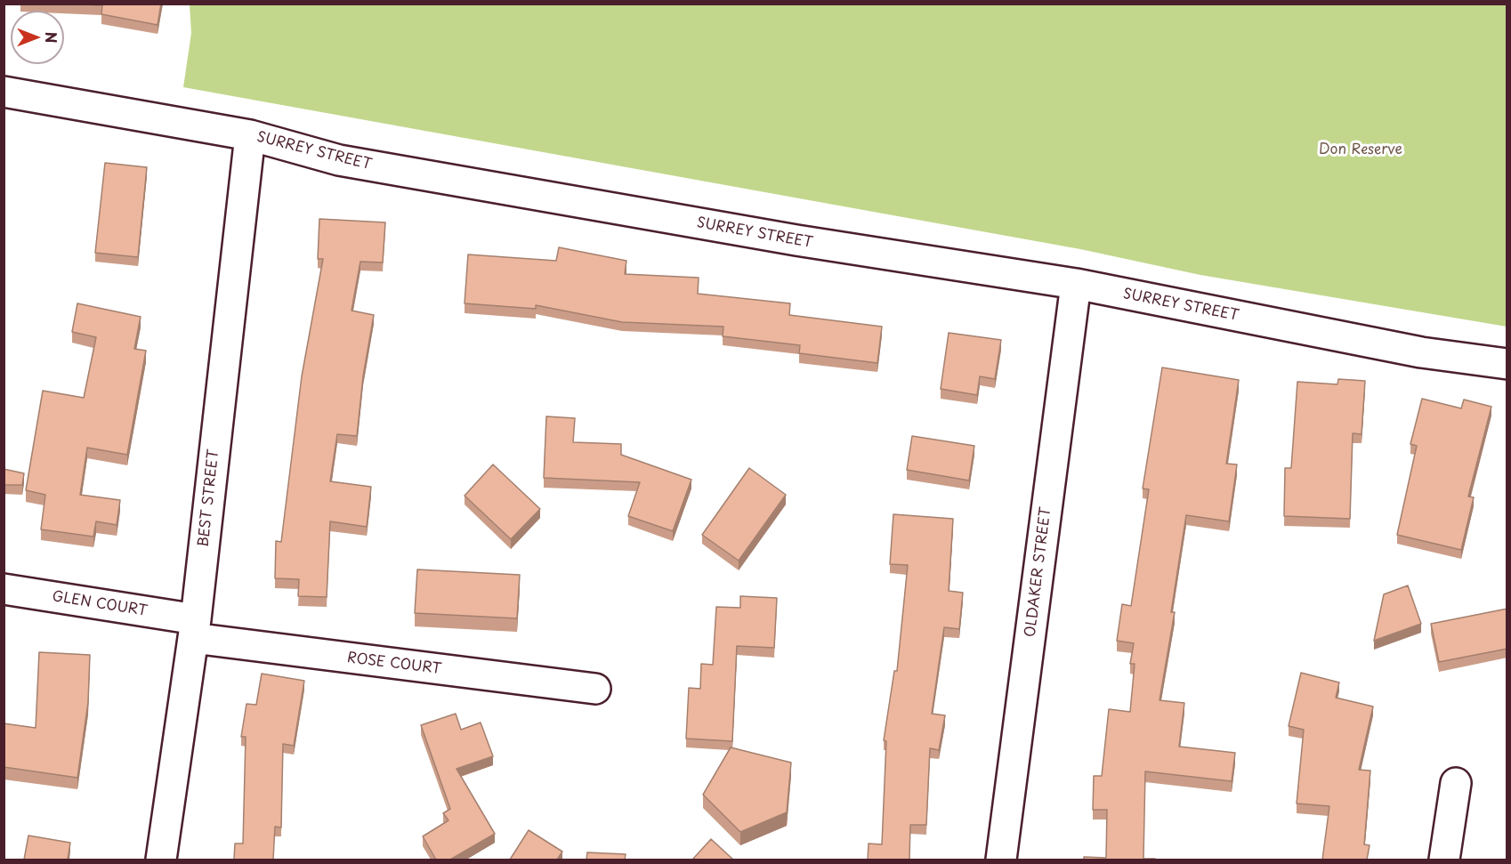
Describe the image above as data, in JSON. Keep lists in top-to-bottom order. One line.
{"streets":{"street":["SURREY STREET","BEST STREET","OLDAKER STREET","GLEN COURT","ROSE COURT"]},"crossings":[["SURREY STREET","BEST STREET"],["SURREY STREET","OLDAKER STREET"],["BEST STREET","GLEN COURT"],["BEST STREET","ROSE COURT"],["GLEN COURT","ROSE COURT"]],"parks":["Don Reserve"],"north":"right"}
